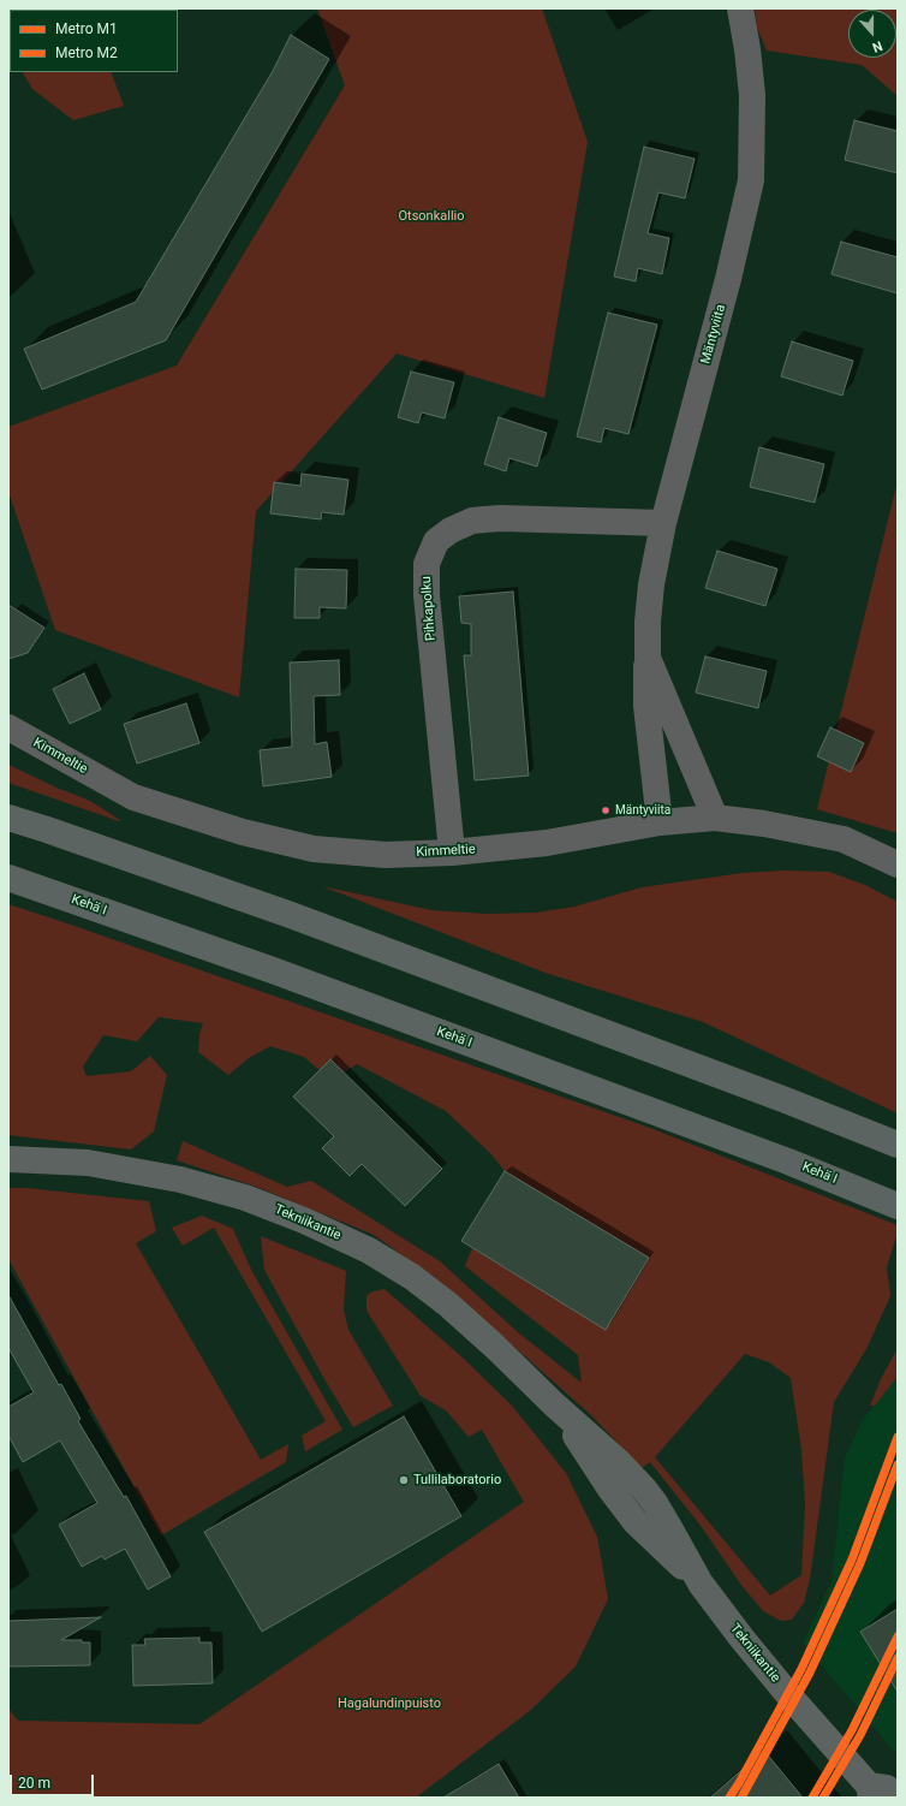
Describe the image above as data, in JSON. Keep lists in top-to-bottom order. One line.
{"streets":{"highway":["Kehä I"],"main road":["Tekniikantie"],"street":["Mäntyviita","Pihkapolku","Kimmeltie"]},"crossings":[["Mäntyviita","Pihkapolku"],["Mäntyviita","Kimmeltie"],["Pihkapolku","Kimmeltie"]],"parks":["Otsonkallio","Hagalundinpuisto"],"places":["Mäntyviita","Tullilaboratorio"],"lines":["metro line M1","metro line M2"],"legend":["Metro M1","Metro M2"],"scale_bar":"20 m","north":"bottom"}
